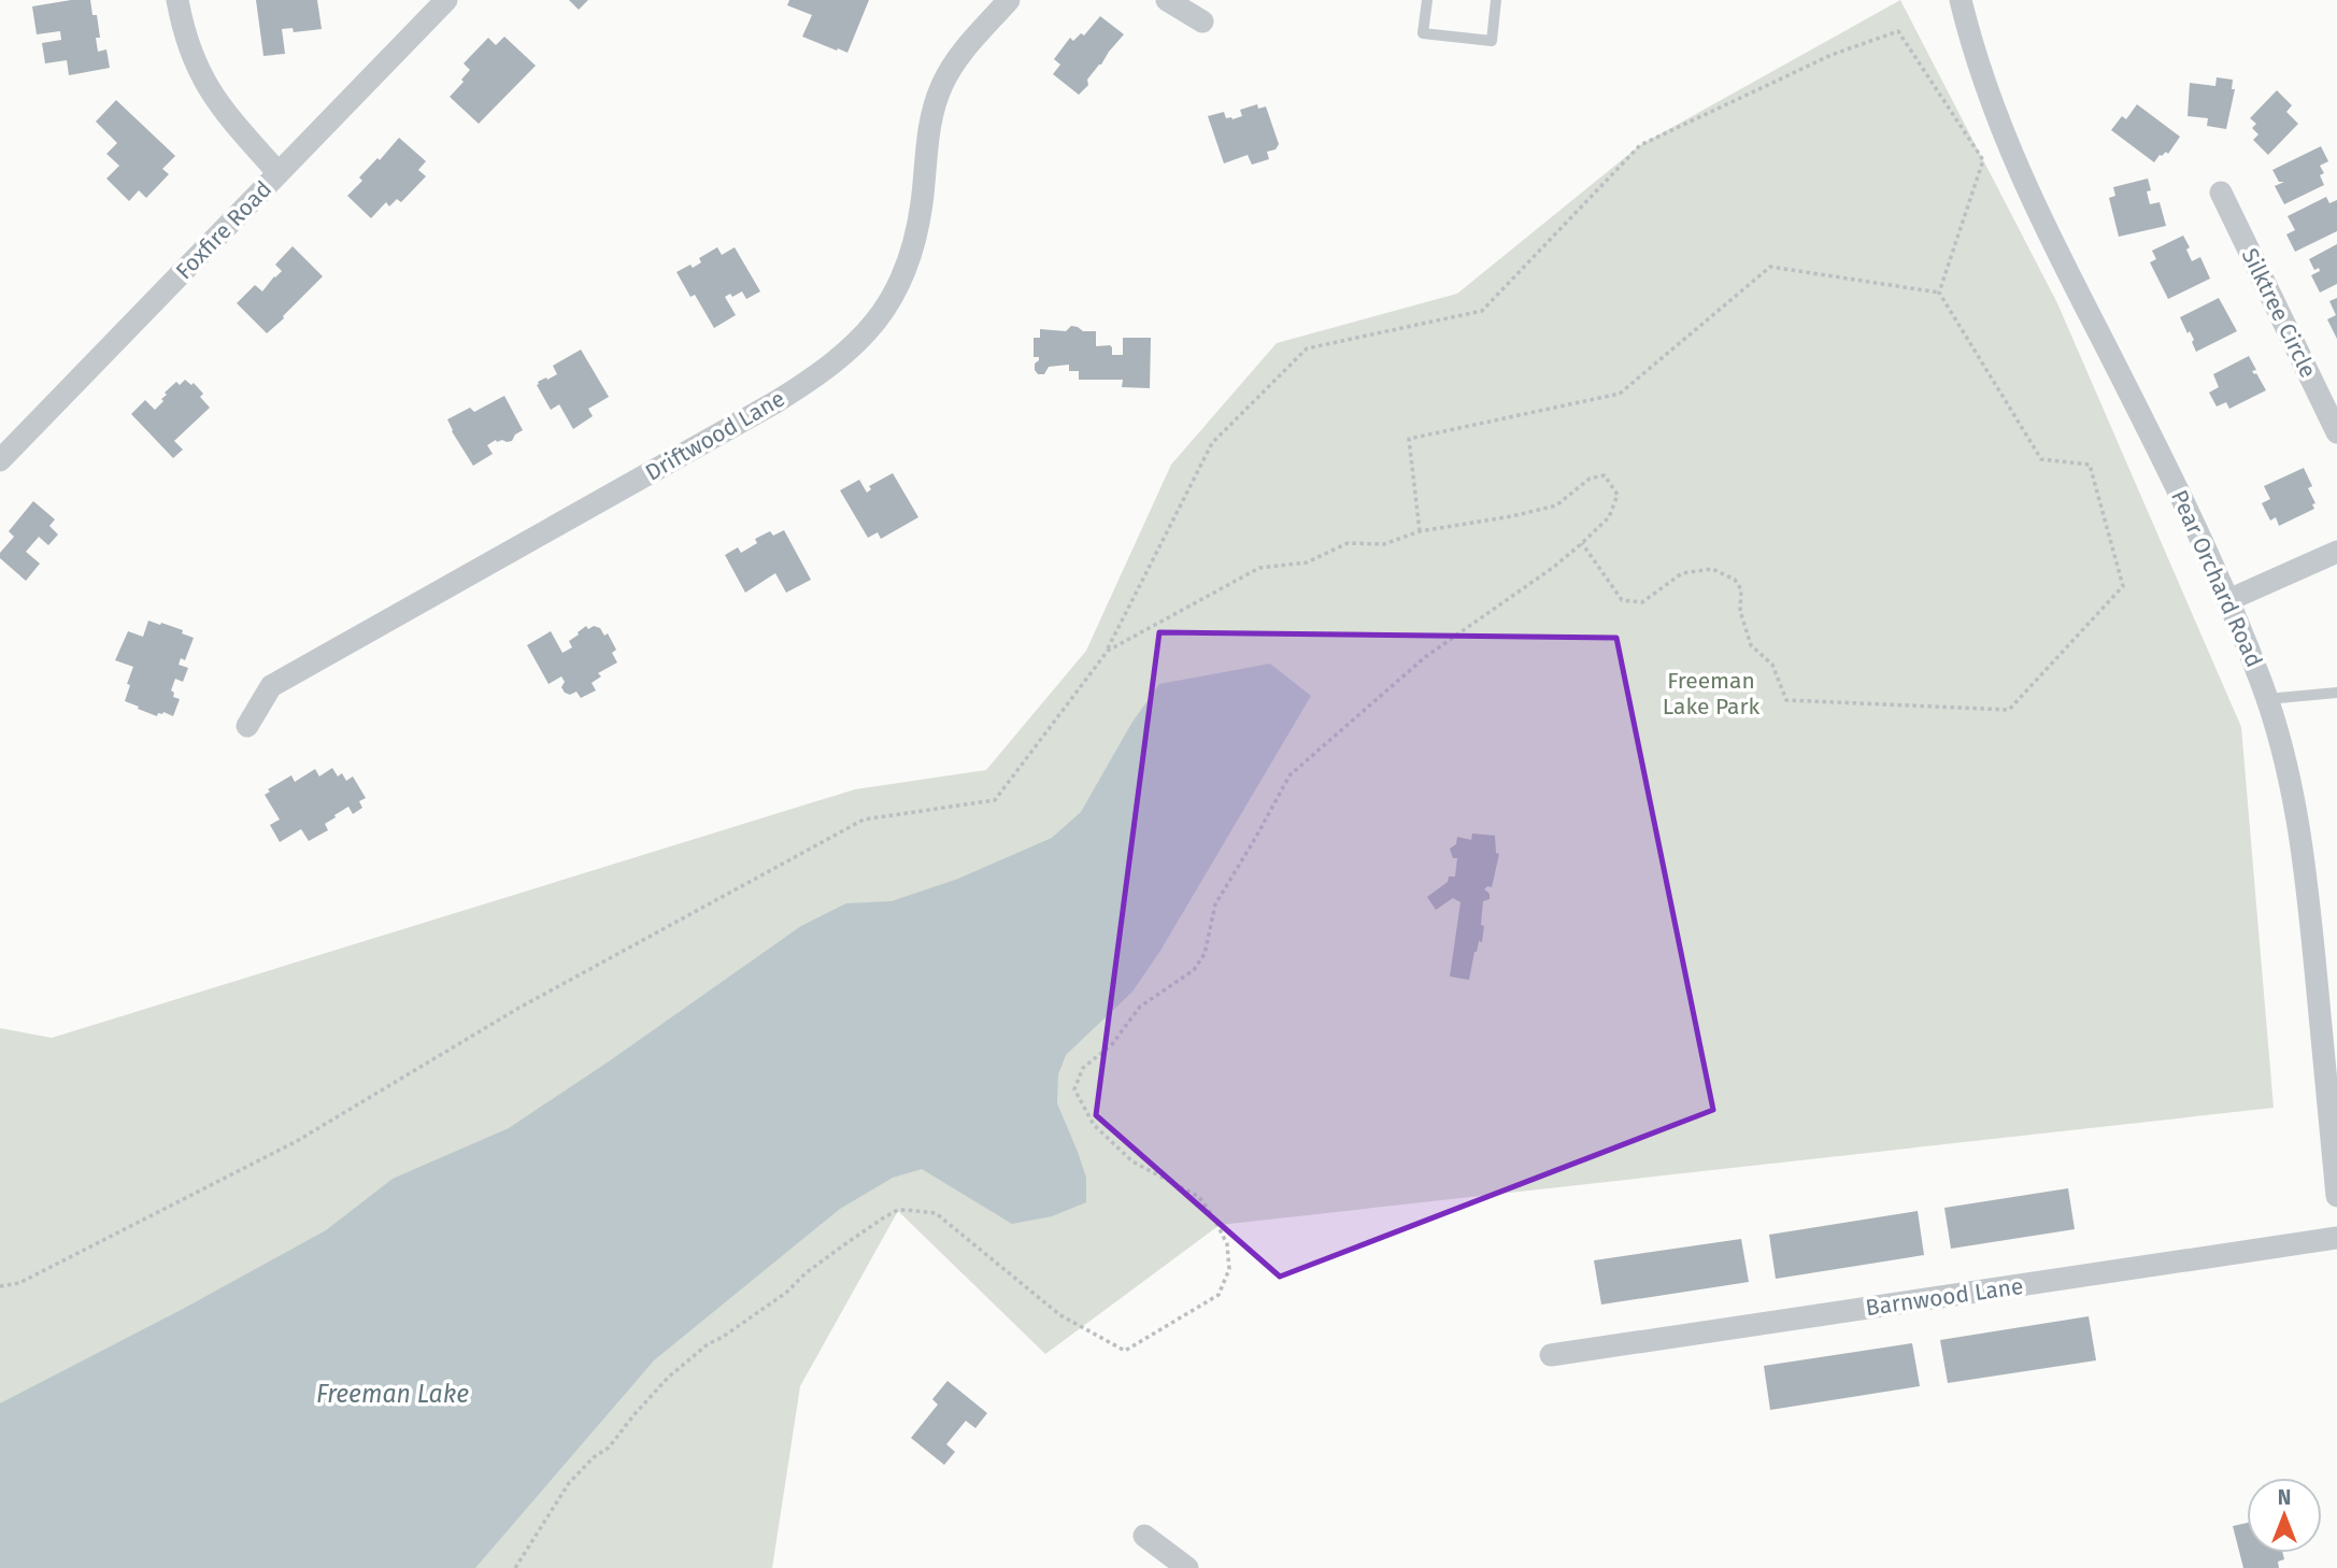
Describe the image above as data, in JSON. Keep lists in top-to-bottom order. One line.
{"streets":{"street":["Foxfire Road","Silktree Circle","Driftwood Lane","Pear Orchard Road","Barnwood Lane"]},"water":["Freeman Lake"],"parks":["Freeman Lake Park"],"north":"top"}
